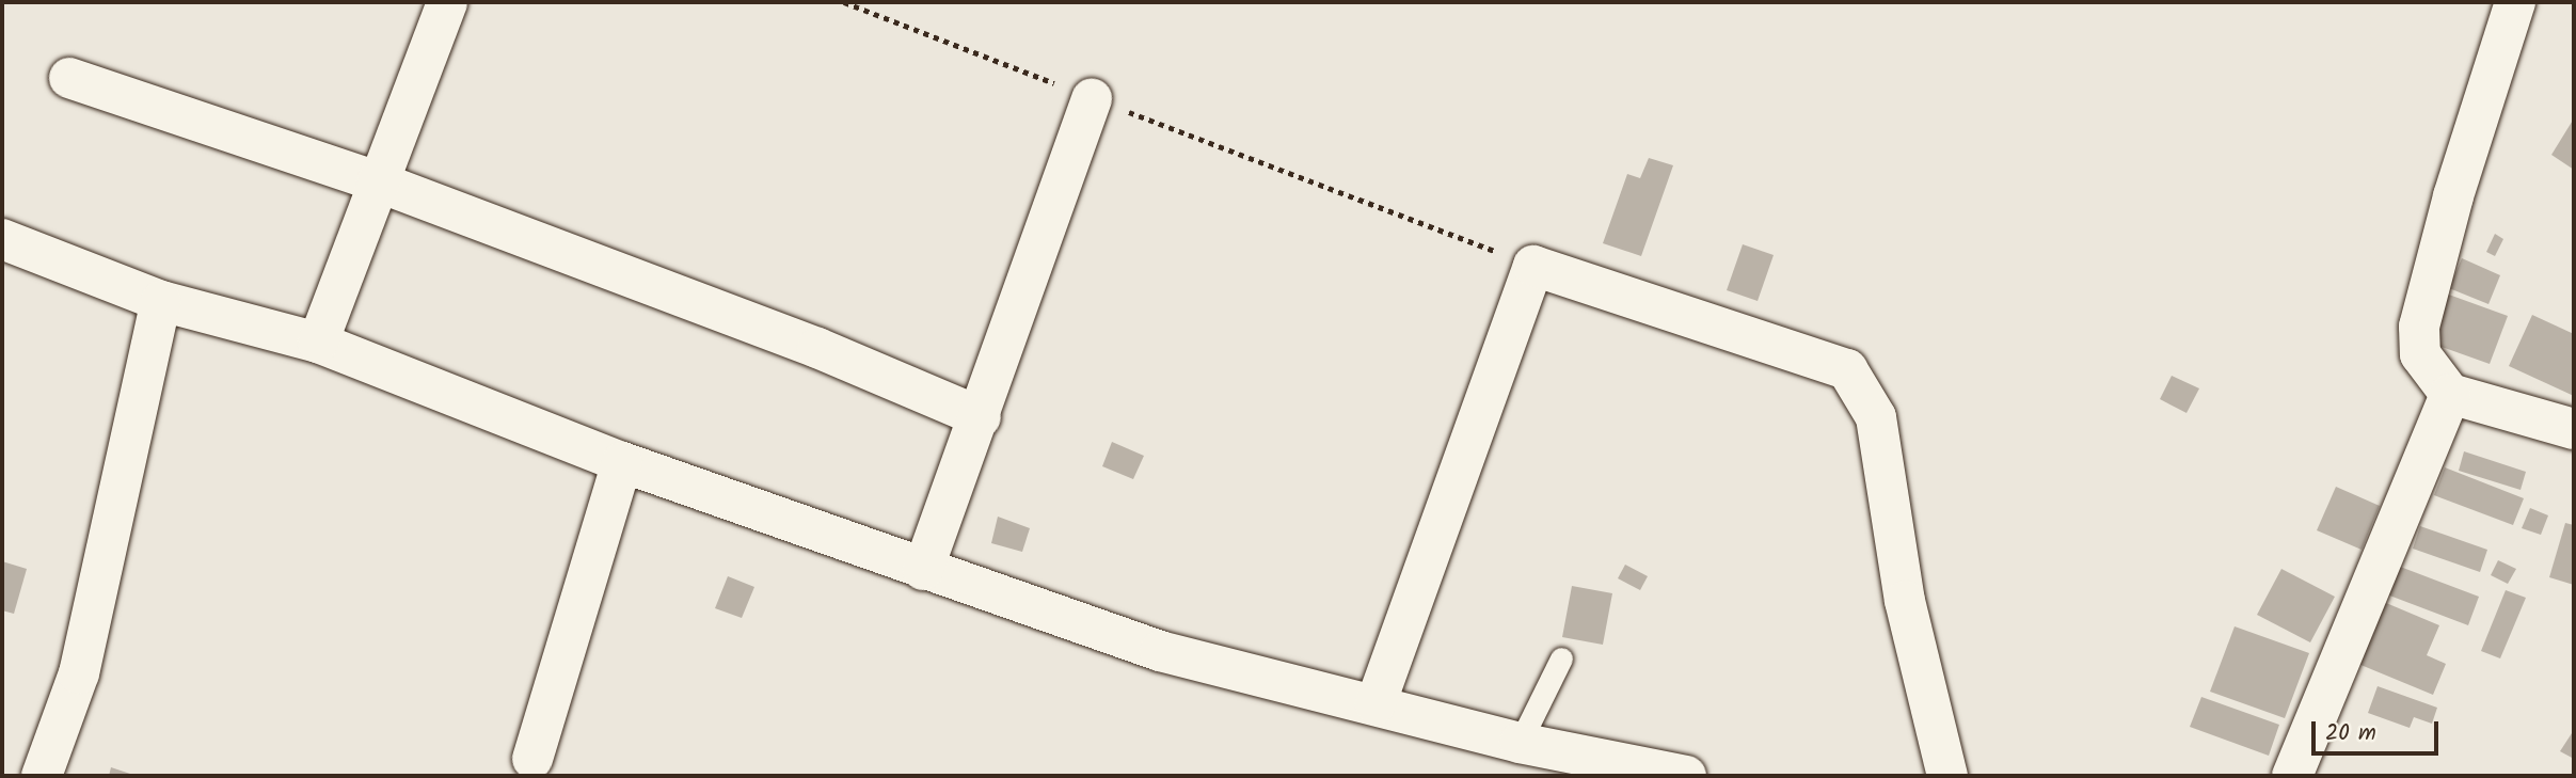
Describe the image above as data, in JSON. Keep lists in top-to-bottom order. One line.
{"scale_bar":"20 m"}
